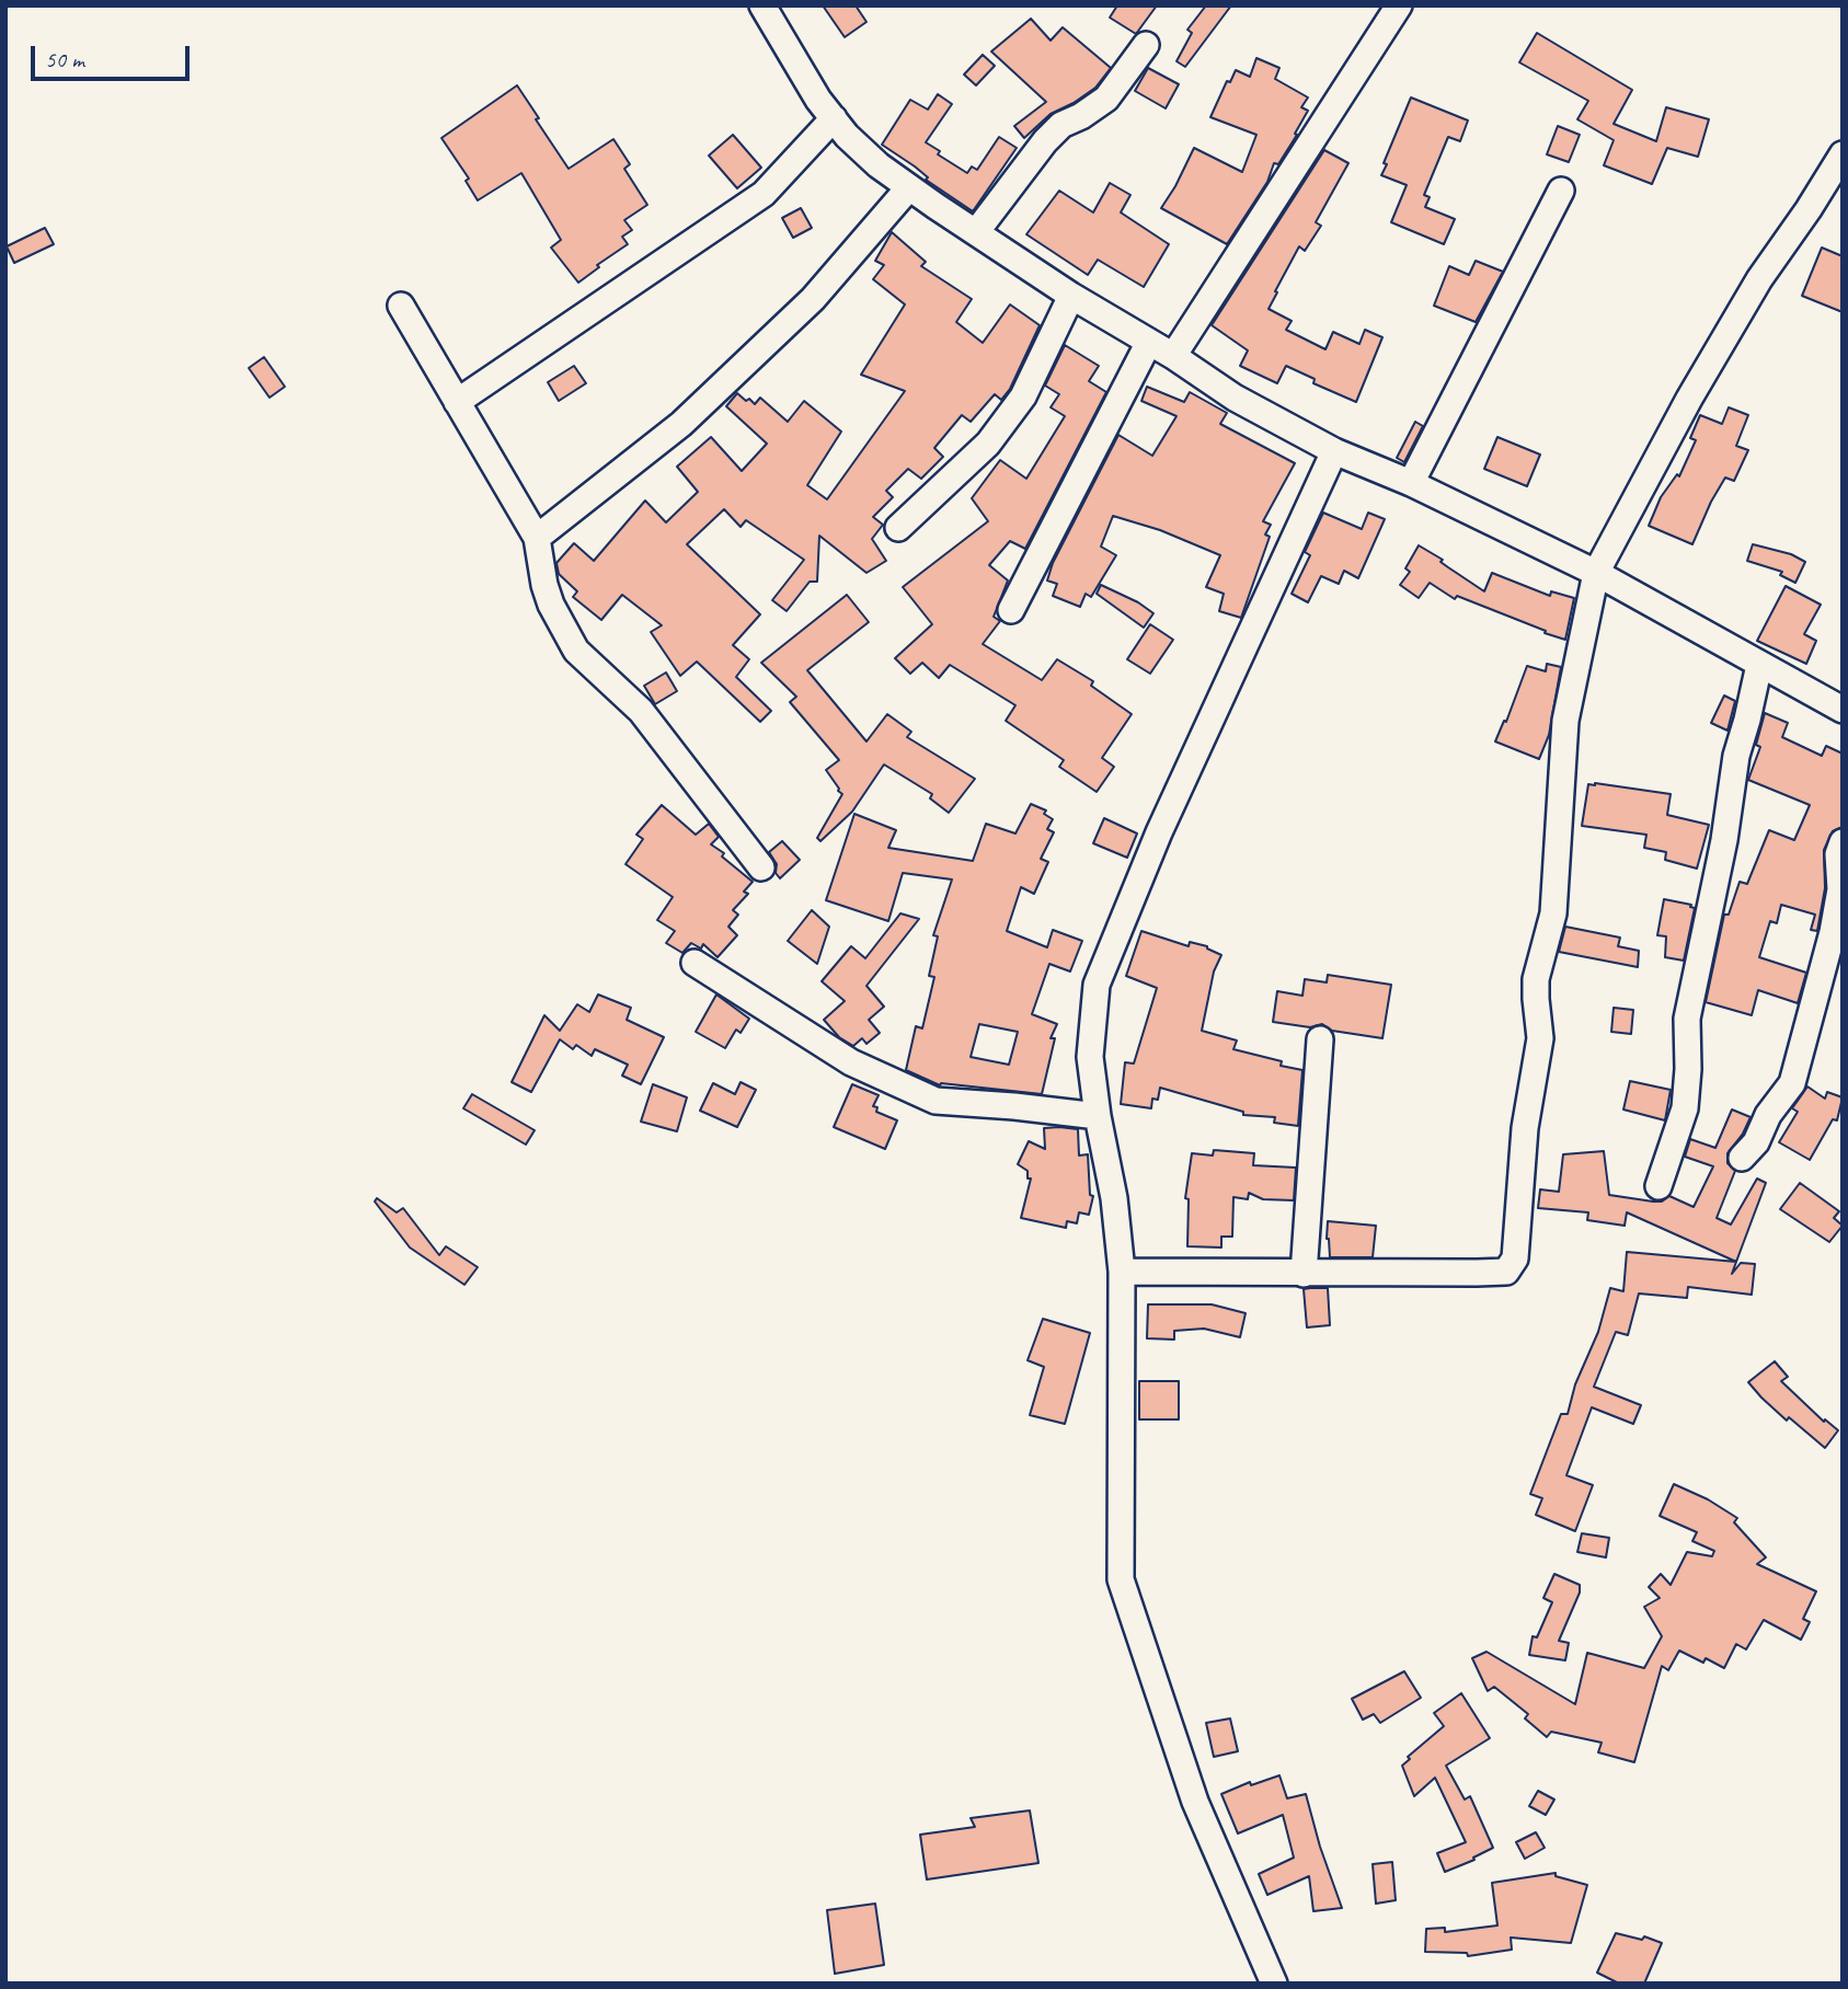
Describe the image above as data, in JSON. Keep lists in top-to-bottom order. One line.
{"scale_bar":"50 m"}
